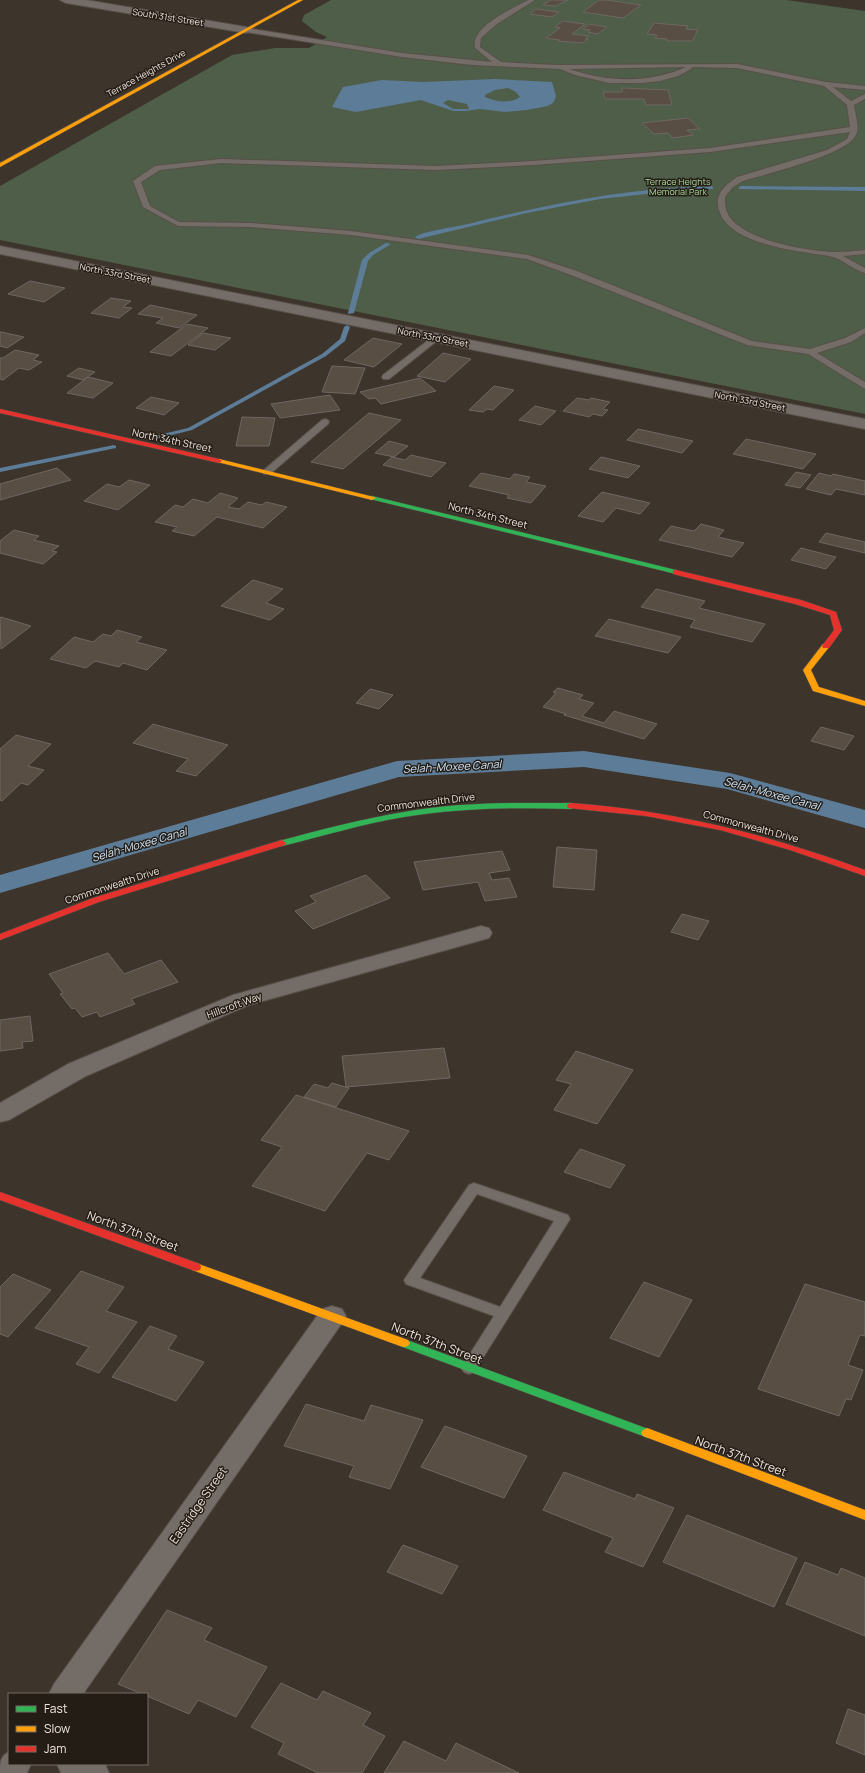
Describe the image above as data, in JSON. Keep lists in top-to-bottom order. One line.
{"streets":{"street":["South 31st Street","Terrace Heights Drive","North 33rd Street","North 34th Street","Commonwealth Drive","Hillcroft Way","North 37th Street","Eastridge Street"]},"crossings":[["South 31st Street","Terrace Heights Drive"],["North 37th Street","Eastridge Street"]],"water":["Selah-Moxee Canal"],"parks":["Terrace Heights Memorial Park"],"legend":["Fast","Slow","Jam"]}
